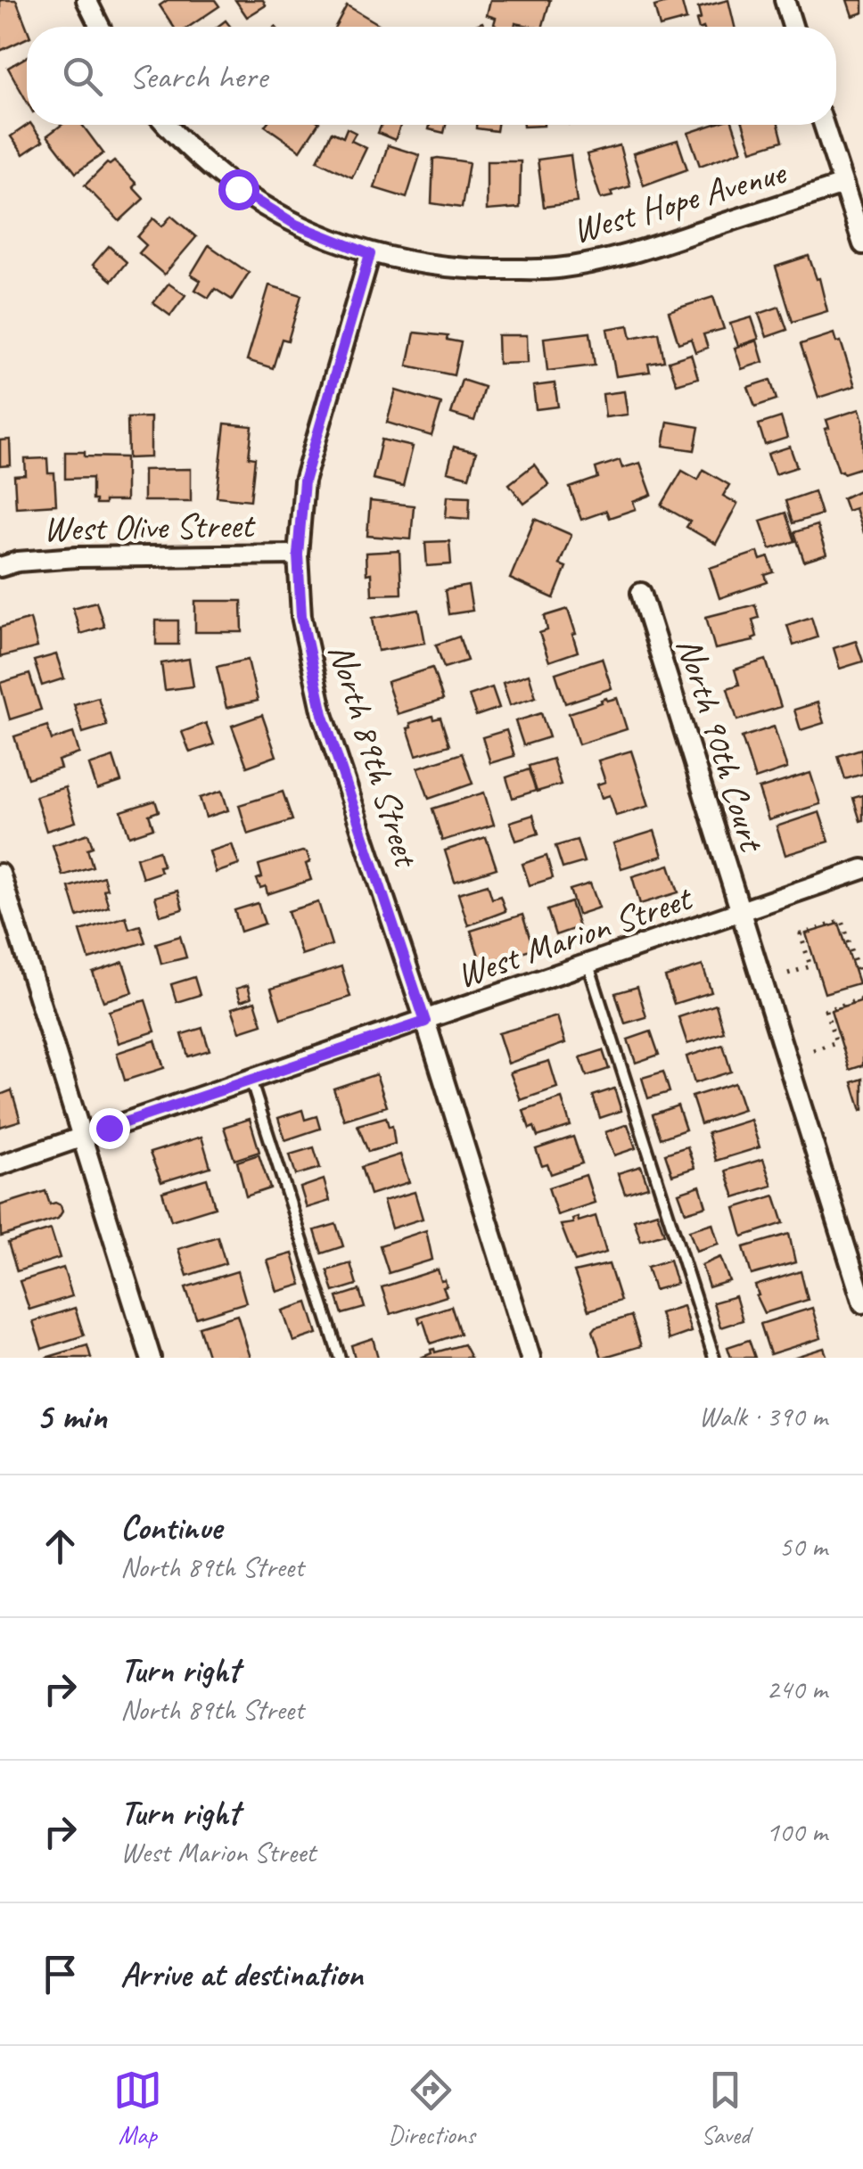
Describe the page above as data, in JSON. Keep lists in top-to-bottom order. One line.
{"streets":{"street":["West Hope Avenue","West Olive Street","North 90th Court","North 89th Street","West Marion Street"]},"crossings":[["West Hope Avenue","North 89th Street"],["West Olive Street","North 89th Street"],["North 90th Court","West Marion Street"],["North 89th Street","West Marion Street"]],"page":{"search":"Search here","heading":["5 min","Walk · 390 m"],"list":[["Continue","North 89th Street","50 m"],["Turn right","North 89th Street","240 m"],["Turn right","West Marion Street","100 m"],"Arrive at destination"],"nav":["Map","Directions","Saved"]}}
